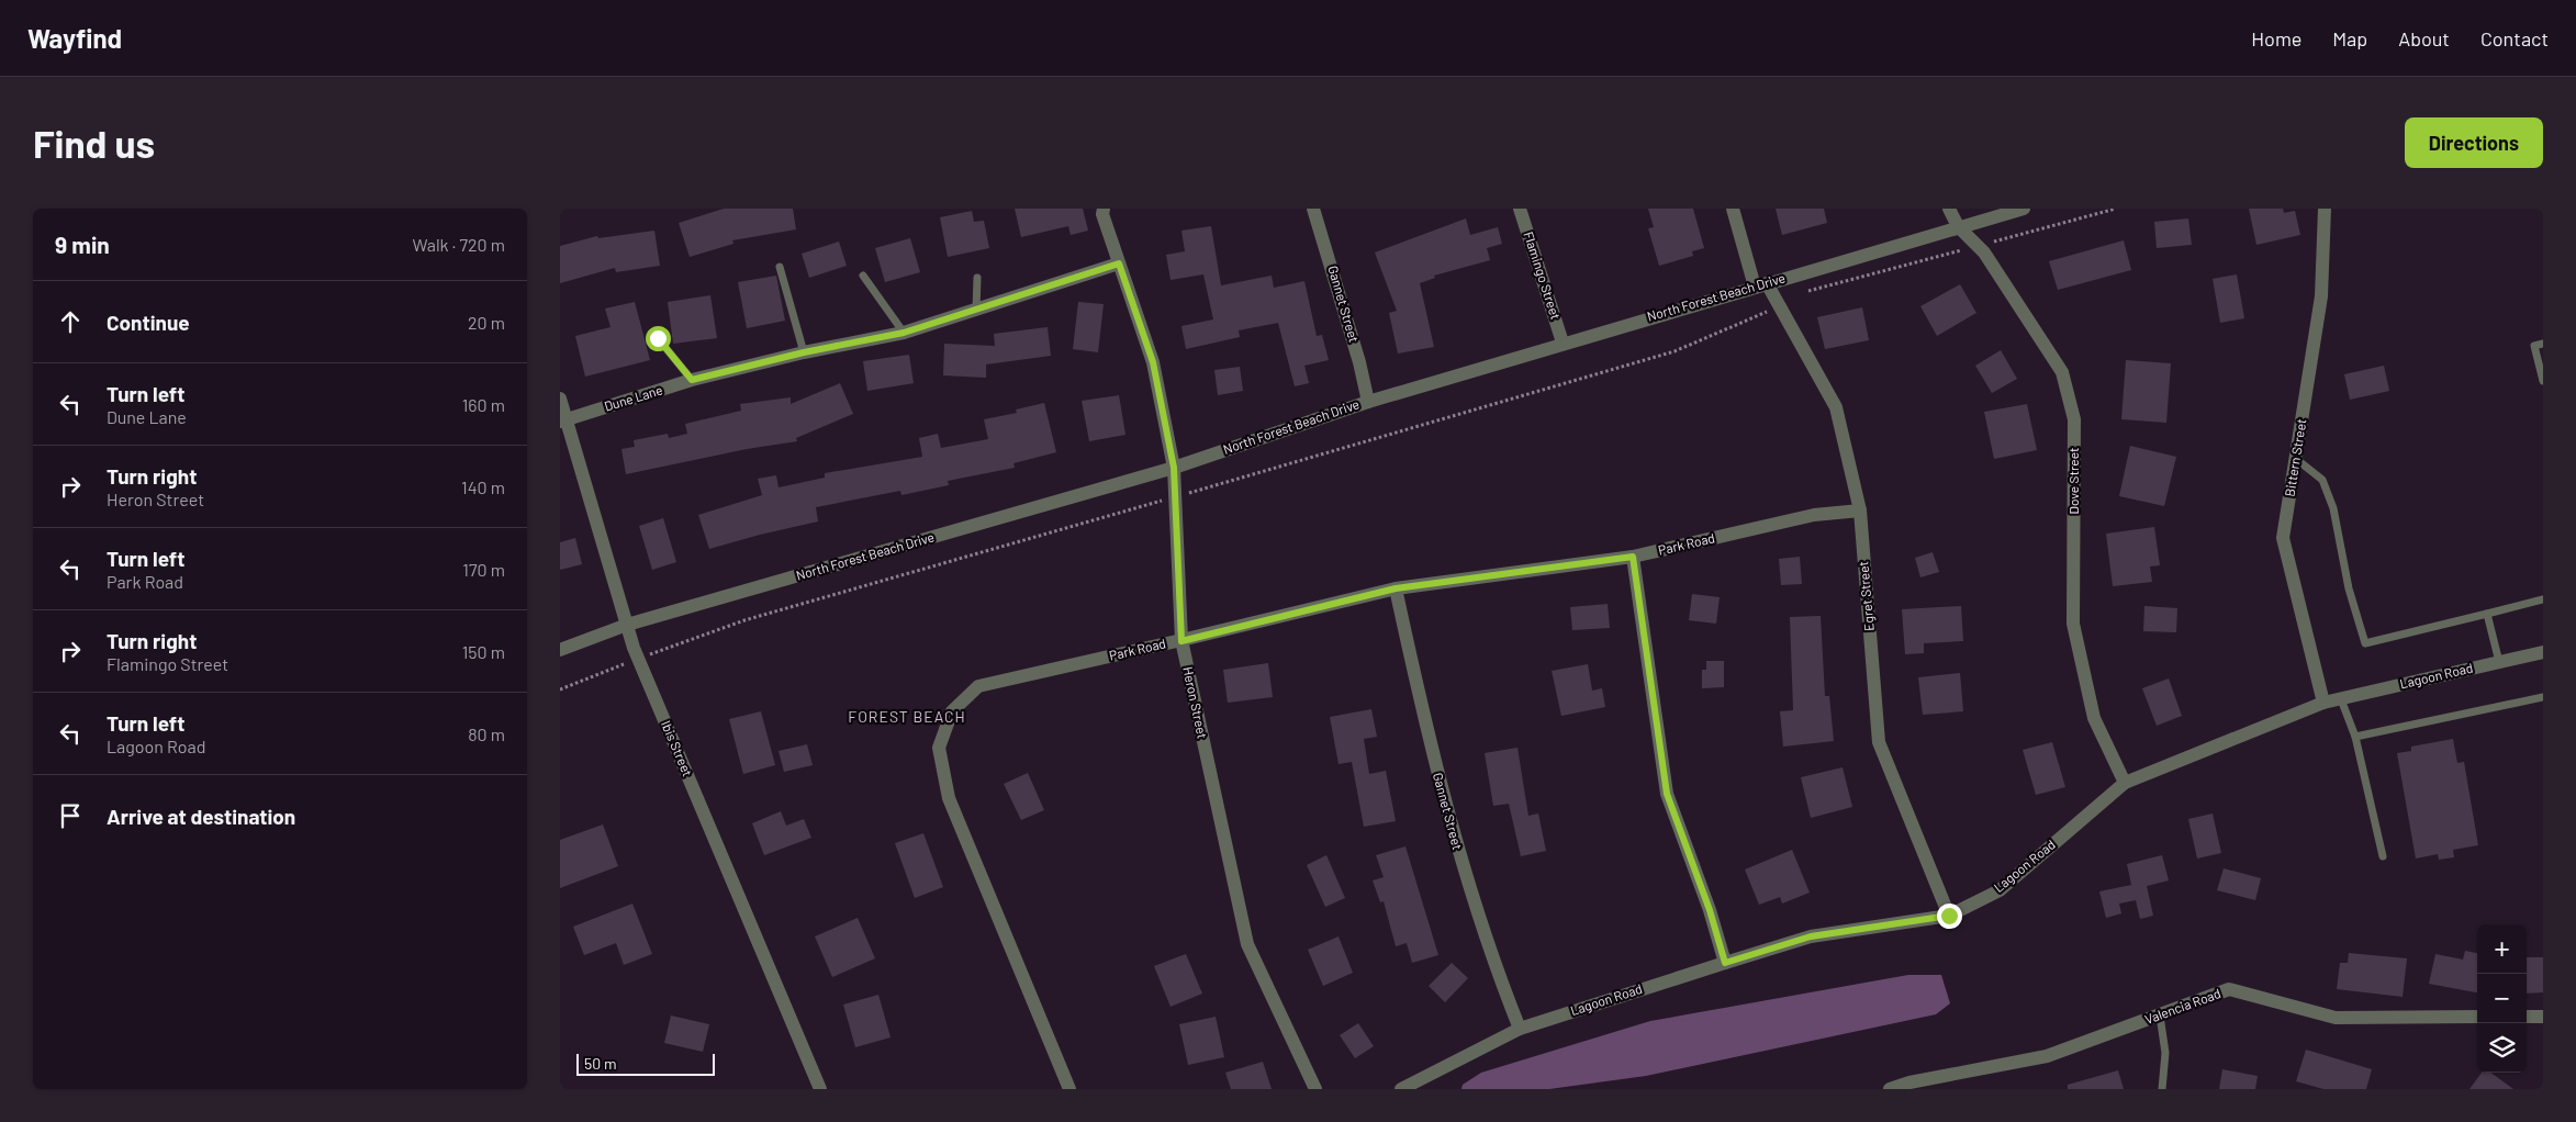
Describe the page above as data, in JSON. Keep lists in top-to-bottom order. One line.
{"streets":{"street":["Flamingo Street","North Forest Beach Drive","Gannet Street","Dune Lane","Bittern Street","Dove Street","Park Road","Egret Street","Lagoon Road","Heron Street","Ibis Street","Valencia Road"]},"crossings":[["Flamingo Street","North Forest Beach Drive"],["North Forest Beach Drive","Gannet Street"],["North Forest Beach Drive","Dove Street"],["North Forest Beach Drive","Egret Street"],["North Forest Beach Drive","Heron Street"],["North Forest Beach Drive","Ibis Street"],["Gannet Street","Park Road"],["Gannet Street","Lagoon Road"],["Dune Lane","Heron Street"],["Dune Lane","Ibis Street"],["Bittern Street","Lagoon Road"],["Dove Street","Lagoon Road"],["Park Road","Egret Street"],["Park Road","Heron Street"],["Egret Street","Lagoon Road"]],"districts":["FOREST BEACH"],"scale_bar":"50 m","page":{"header":"Wayfind","nav":["Home","Map","About","Contact"],"buttons":"Directions","title":"Find us","heading":["9 min","Walk · 720 m"],"list":[["Continue","20 m"],["Turn left","Dune Lane","160 m"],["Turn right","Heron Street","140 m"],["Turn left","Park Road","170 m"],["Turn right","Flamingo Street","150 m"],["Turn left","Lagoon Road","80 m"],"Arrive at destination"],"map_buttons":["+","−"],"scale":"50 m"}}
